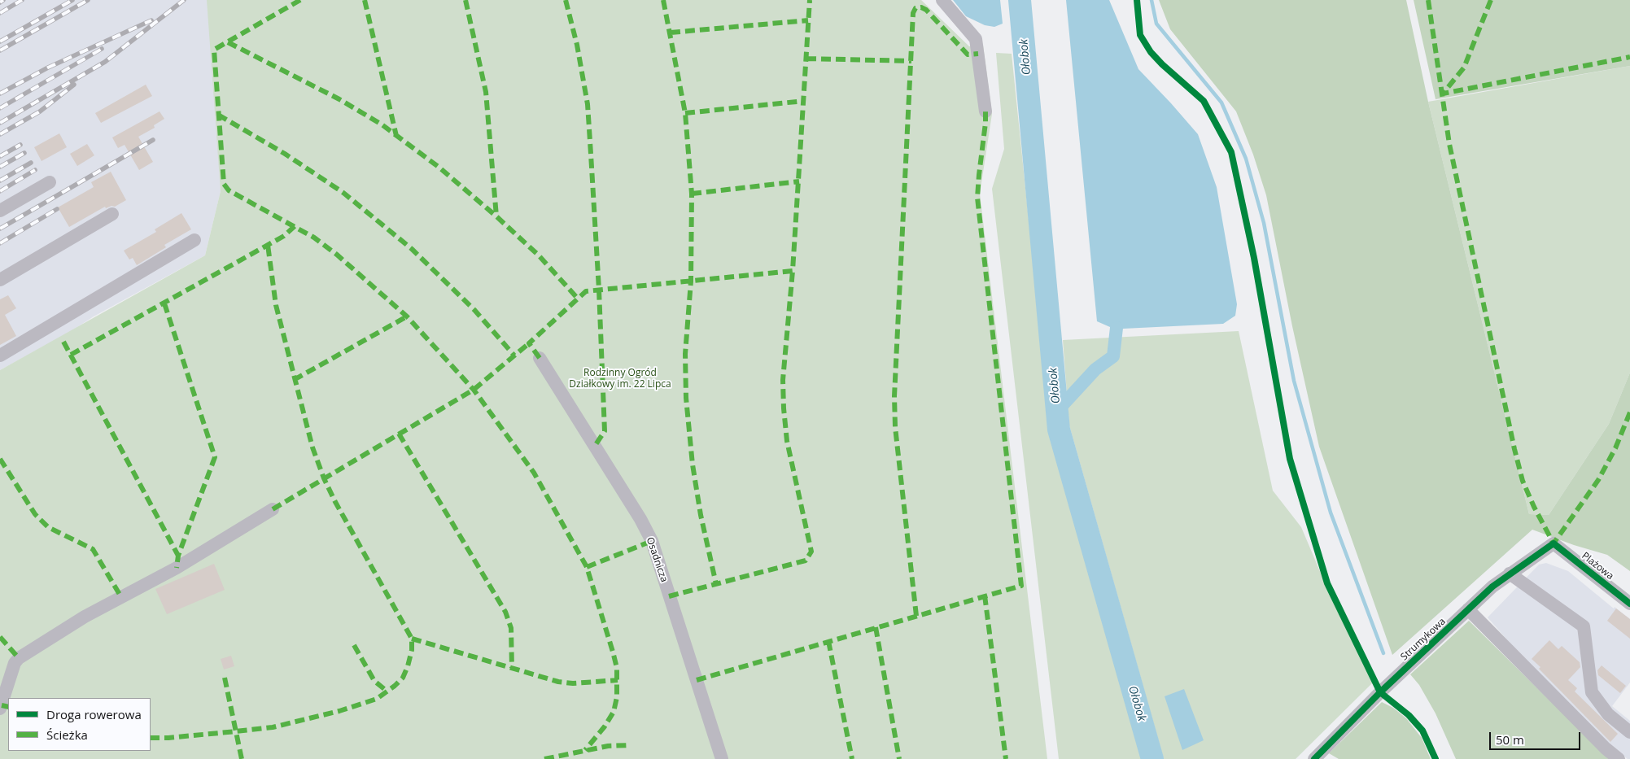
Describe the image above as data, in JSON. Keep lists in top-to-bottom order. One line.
{"streets":{"street":["Osadnicza","Plażowa","Strumykowa"]},"crossings":[["Plażowa","Strumykowa"]],"water":["Ołobok"],"parks":["Rodzinny Ogród Działkowy im. 22 Lipca"],"legend":["Droga rowerowa","Ścieżka"],"scale_bar":"50 m"}
